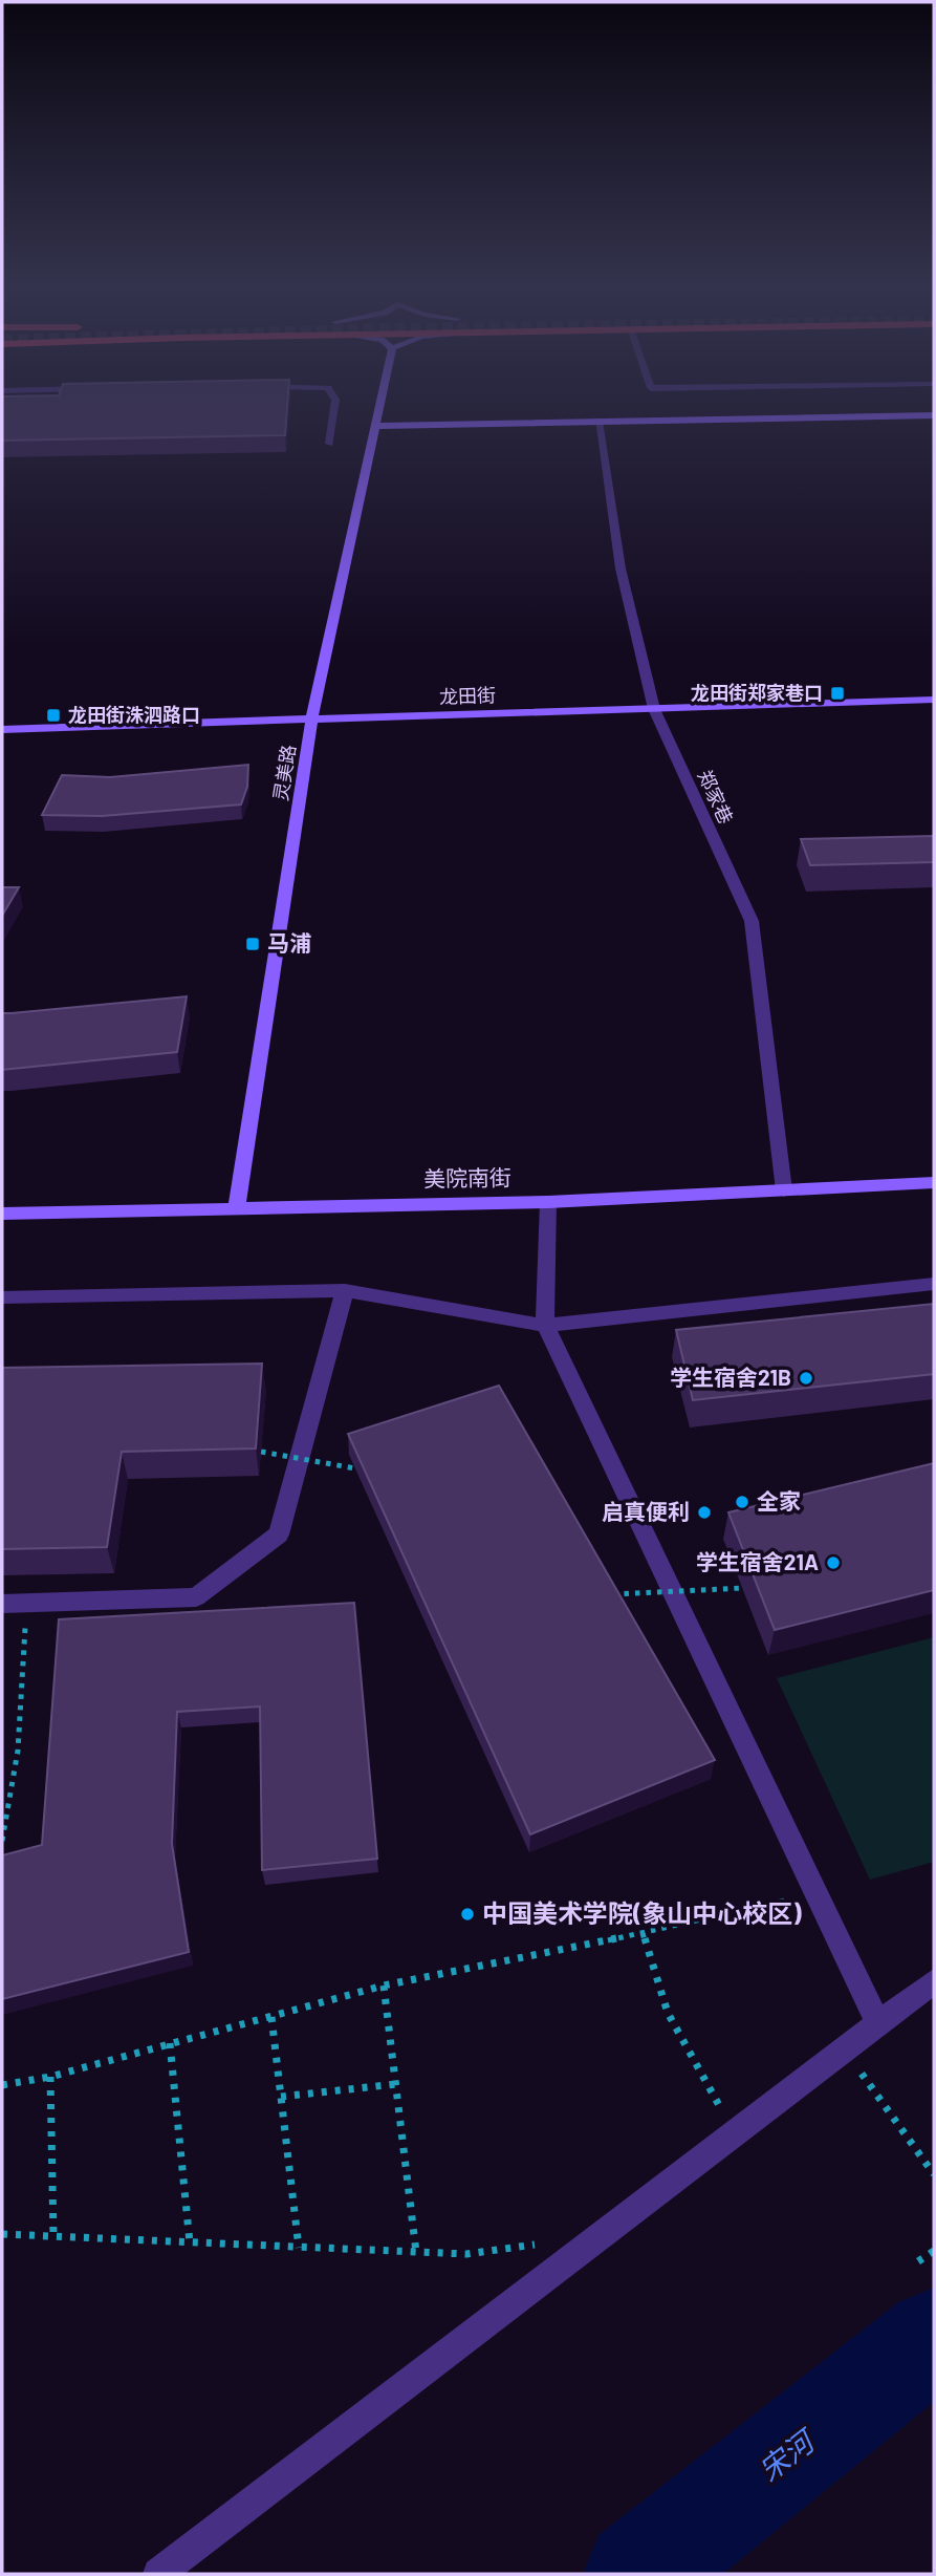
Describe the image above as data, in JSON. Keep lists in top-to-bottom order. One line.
{"streets":{"street":["龙田街","灵美路","郑家巷","美院南街"]},"crossings":[["龙田街","灵美路"],["龙田街","郑家巷"],["灵美路","美院南街"],["郑家巷","美院南街"]],"water":["宋河"],"places":{"transit":["龙田街郑家巷口","龙田街洙泗路口","马浦"],"other":["学生宿舍21B","全家","启真便利","学生宿舍21A","中国美术学院(象山中心校区)"]}}
